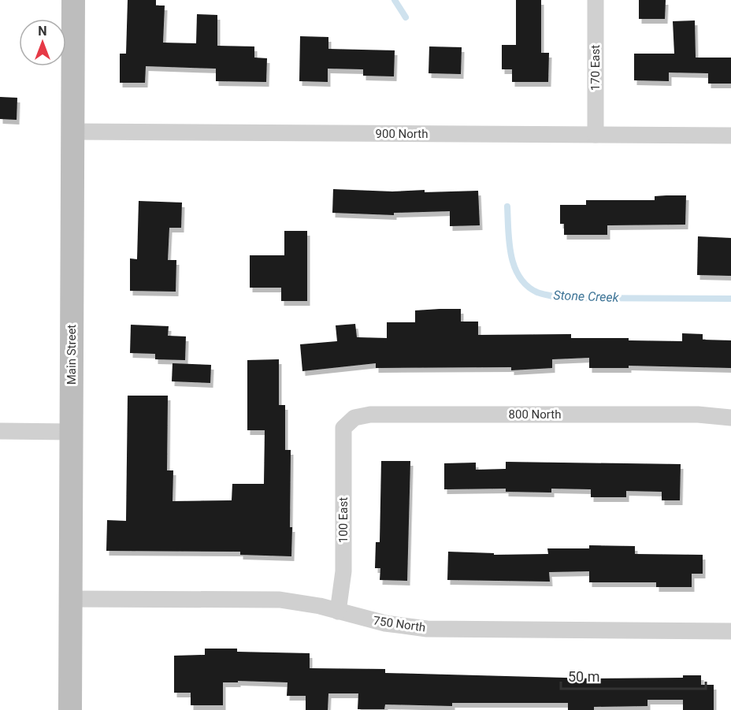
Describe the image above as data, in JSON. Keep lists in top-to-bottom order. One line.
{"streets":{"main road":["Main Street"],"street":["170 East","900 North","800 North","100 East","750 North"]},"crossings":[["170 East","900 North"],["900 North","Main Street"],["Main Street","750 North"],["800 North","100 East"],["100 East","750 North"]],"water":["Stone Creek"],"scale_bar":"50 m","north":"top"}
